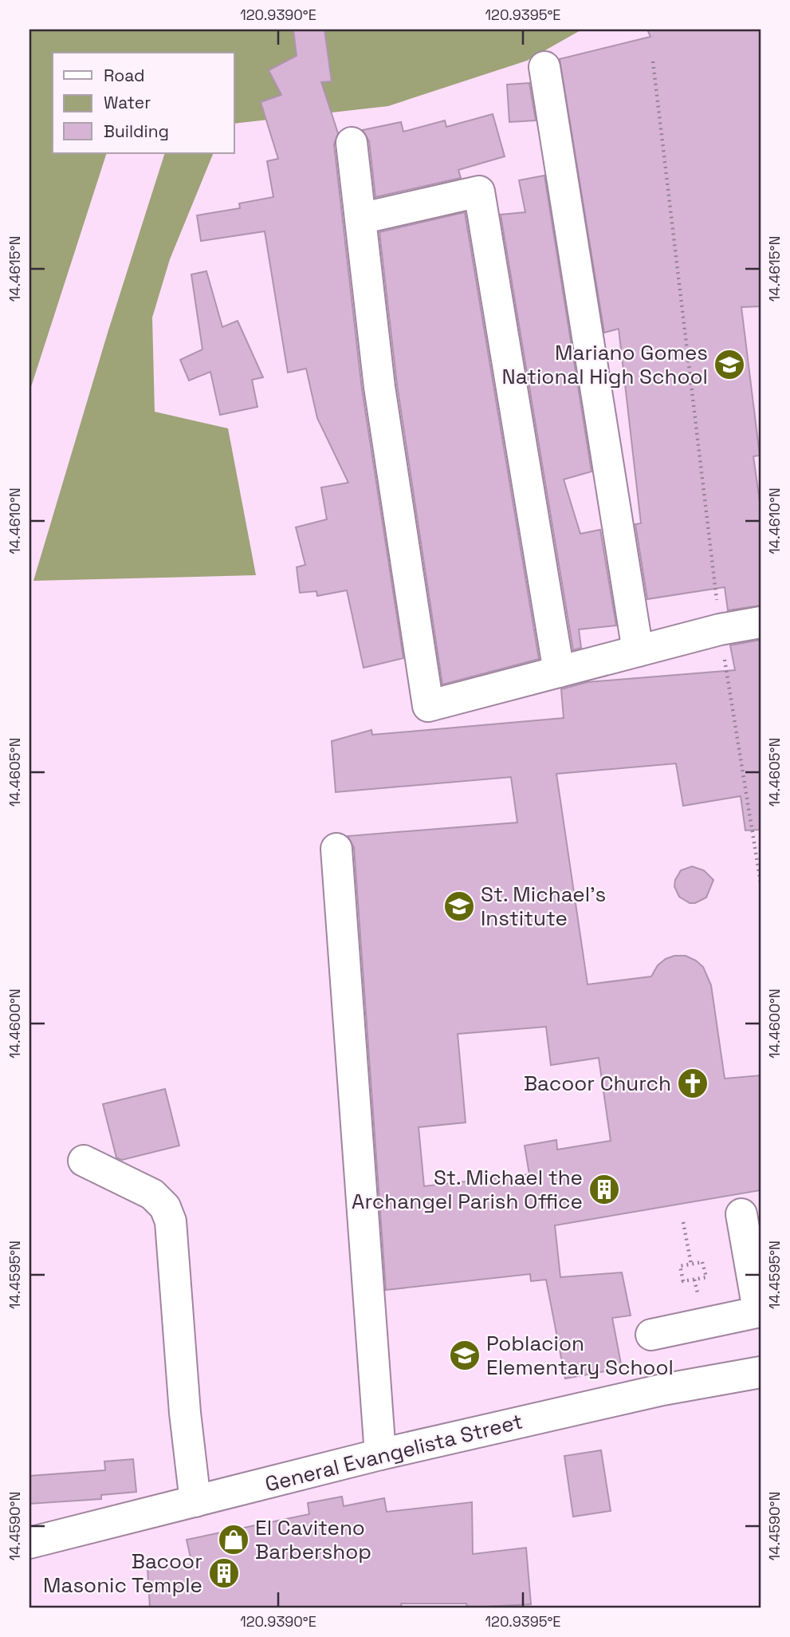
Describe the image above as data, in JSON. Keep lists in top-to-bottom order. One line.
{"streets":{"street":["General Evangelista Street"]},"places":{"school or university":["Mariano Gomes National High School","St. Michael's Institute","Poblacion Elementary School"],"church":["Bacoor Church"],"building":["St. Michael the Archangel Parish Office","Bacoor Masonic Temple"],"shop":["El Caviteno Barbershop"]},"legend":["Road","Water","Building"],"coordinates":["120.9390°E","120.9395°E","14.4615°N","14.4610°N","14.4605°N","14.4600°N","14.4595°N","14.4590°N"]}
